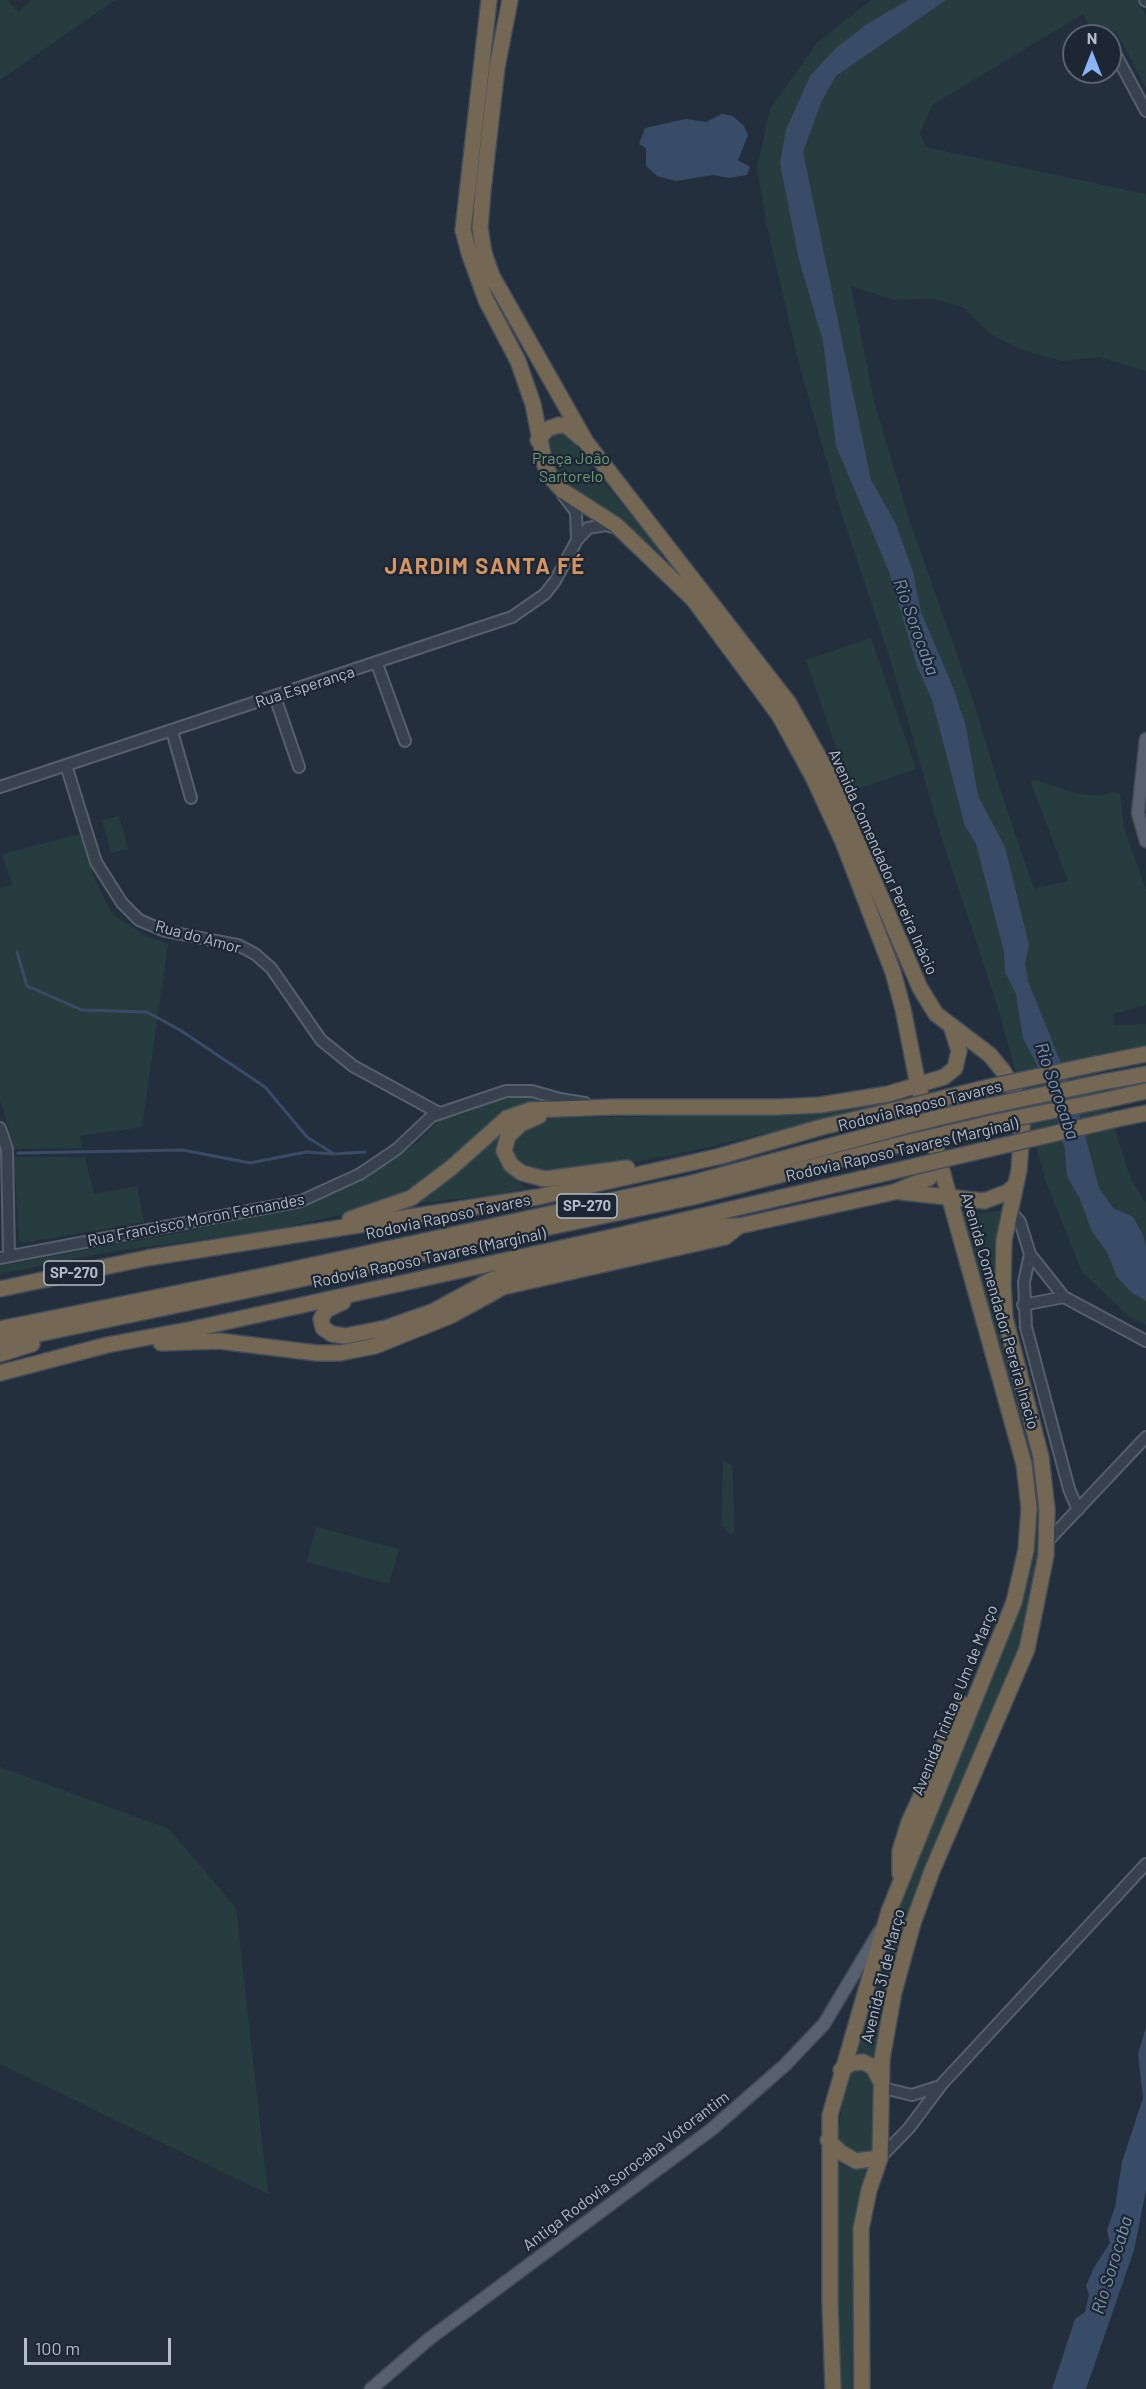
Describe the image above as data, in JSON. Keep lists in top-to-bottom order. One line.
{"streets":{"highway":["Avenida Comendador Pereira Inácio","Rodovia Raposo Tavares","Rodovia Raposo Tavares (Marginal)","SP-270","Avenida Comendador Pereira Inacio","Avenida Trinta e Um de Março","Avenida 31 de Março"],"main road":["Antiga Rodovia Sorocaba Votorantim"],"street":["Rua Esperança","Rua do Amor","Rua Francisco Moron Fernandes"]},"crossings":[["Rua Esperança","Rua do Amor"],["Avenida Comendador Pereira Inácio","Avenida Comendador Pereira Inacio"],["Avenida Comendador Pereira Inácio","Avenida 31 de Março"],["Rua do Amor","Rua Francisco Moron Fernandes"],["Rodovia Raposo Tavares","SP-270"],["Avenida Comendador Pereira Inacio","Avenida Trinta e Um de Março"],["Avenida Trinta e Um de Março","Avenida 31 de Março"],["Avenida 31 de Março","Antiga Rodovia Sorocaba Votorantim"]],"districts":["JARDIM SANTA FÉ"],"water":["Rio Sorocaba"],"parks":["Praça João Sartorelo"],"scale_bar":"100 m","north":"top"}
